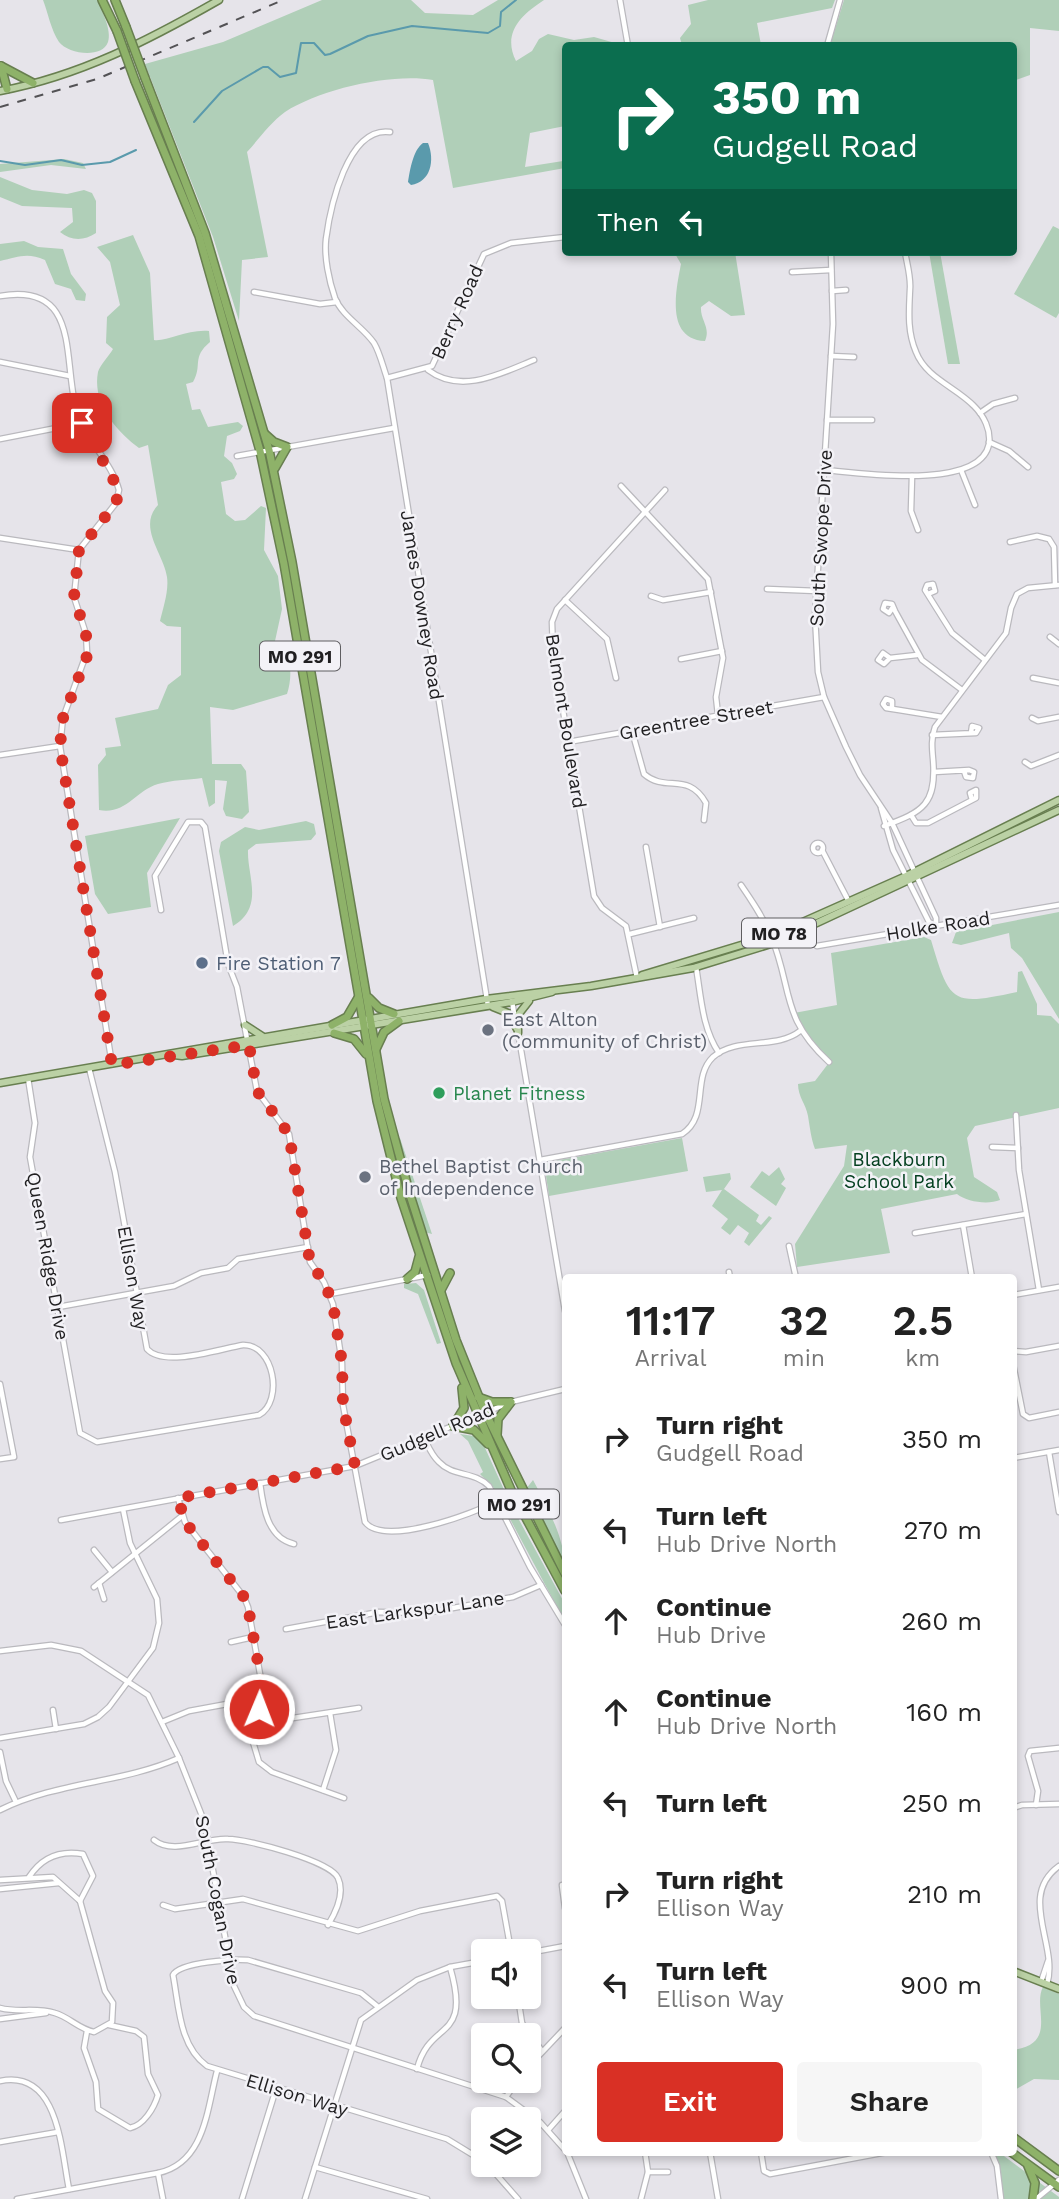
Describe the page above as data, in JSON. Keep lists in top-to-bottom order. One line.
{"streets":{"highway":["MO 291"],"main road":["MO 78"],"street":["Berry Road","South Swope Drive","James Downey Road","Greentree Street","Belmont Boulevard","Holke Road","Queen Ridge Drive","Ellison Way","Gudgell Road","East Larkspur Lane","South Cogan Drive"]},"crossings":[["Berry Road","James Downey Road"],["South Swope Drive","Greentree Street"],["South Swope Drive","Holke Road"],["South Swope Drive","MO 78"],["James Downey Road","MO 78"],["MO 291","MO 78"],["MO 291","Gudgell Road"],["Greentree Street","Belmont Boulevard"],["MO 78","Queen Ridge Drive"],["MO 78","Ellison Way"],["Queen Ridge Drive","Ellison Way"],["Ellison Way","South Cogan Drive"]],"parks":["Blackburn School Park"],"places":["Fire Station 7","East Alton (Community of Christ)","Planet Fitness","Bethel Baptist Church of Independence"],"page":{"turn":["350 m","Gudgell Road"],"then":"Then","eta":["11:17","Arrival","32","min","2.5","km"],"list":[{"name":"Turn right","note":"Gudgell Road","value":"350 m"},{"name":"Turn left","note":"Hub Drive North","value":"270 m"},{"name":"Continue","note":"Hub Drive","value":"260 m"},{"name":"Continue","note":"Hub Drive North","value":"160 m"},{"name":"Turn left","value":"250 m"},{"name":"Turn right","note":"Ellison Way","value":"210 m"},{"name":"Turn left","note":"Ellison Way","value":"900 m"}],"buttons":["Exit","Share"]}}
